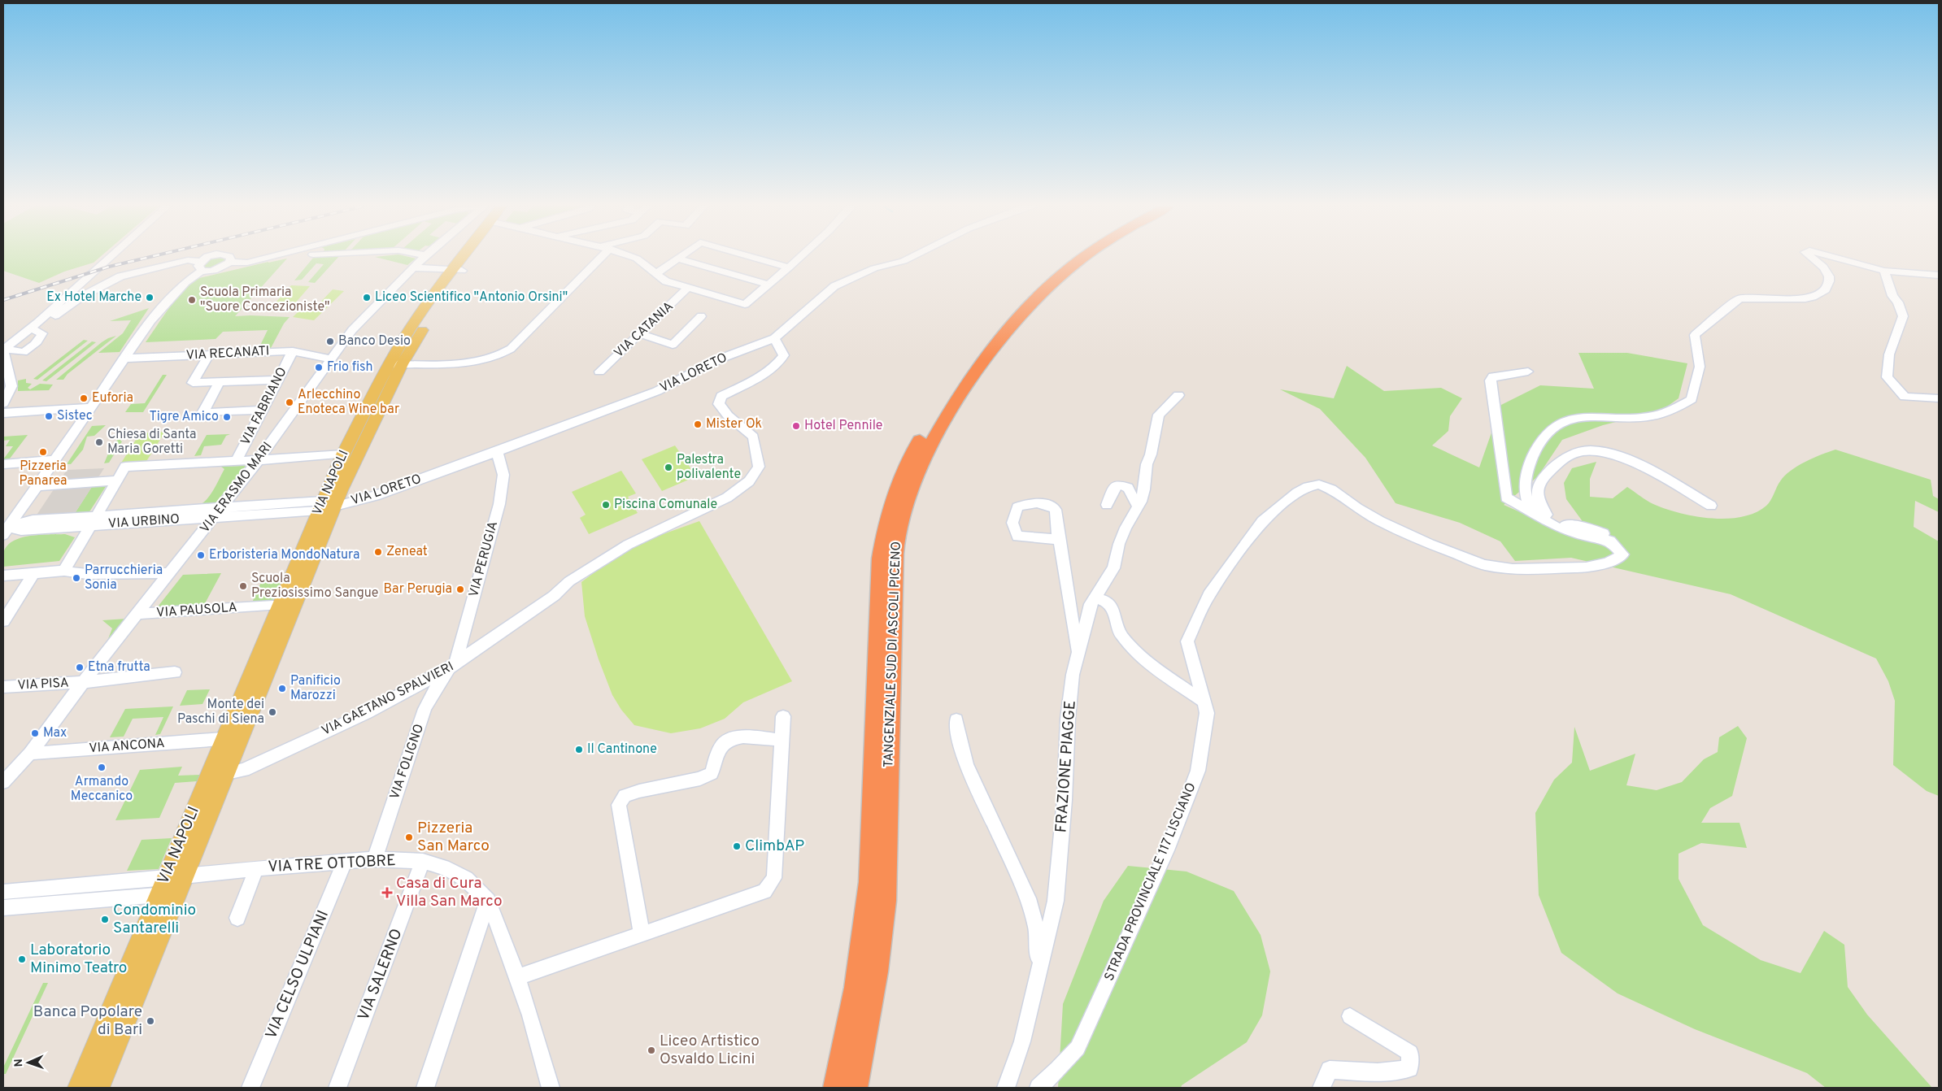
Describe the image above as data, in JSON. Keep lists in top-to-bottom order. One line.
{"streets":{"highway":["TANGENZIALE SUD DI ASCOLI PICENO"],"main road":["VIA NAPOLI"],"street":["VIA CATANIA","VIA RECANATI","VIA LORETO","VIA FABRIANO","VIA ERASMO MARI","VIA URBINO","VIA PERUGIA","VIA PAUSOLA","VIA PISA","VIA GAETANO SPALVIERI","VIA ANCONA","VIA FOLIGNO","FRAZIONE PIAGGE","VIA TRE OTTOBRE","STRADA PROVINCIALE 117 LISCIANO","VIA CELSO ULPIANI","VIA SALERNO"]},"crossings":[["VIA RECANATI","VIA FABRIANO"],["VIA RECANATI","VIA ERASMO MARI"],["VIA LORETO","VIA NAPOLI"],["VIA LORETO","VIA URBINO"],["VIA LORETO","VIA PERUGIA"],["VIA LORETO","VIA GAETANO SPALVIERI"],["VIA NAPOLI","VIA URBINO"],["VIA NAPOLI","VIA PAUSOLA"],["VIA NAPOLI","VIA GAETANO SPALVIERI"],["VIA NAPOLI","VIA ANCONA"],["VIA NAPOLI","VIA TRE OTTOBRE"],["VIA ERASMO MARI","VIA URBINO"],["VIA ERASMO MARI","VIA PAUSOLA"],["VIA ERASMO MARI","VIA PISA"],["VIA ERASMO MARI","VIA ANCONA"],["VIA PERUGIA","VIA GAETANO SPALVIERI"],["VIA PERUGIA","VIA FOLIGNO"],["VIA GAETANO SPALVIERI","VIA FOLIGNO"],["VIA FOLIGNO","VIA TRE OTTOBRE"],["VIA TRE OTTOBRE","VIA CELSO ULPIANI"],["VIA TRE OTTOBRE","VIA SALERNO"]],"places":{"other":["Ex Hotel Marche","Liceo Scientifico \"Antonio Orsini\"","Scuola Primaria \"Suore Concezioniste\"","Banco Desio","Frio fish","Euforia","Arlecchino Enoteca Wine bar","Sistec","Tigre Amico","Mister Ok","Hotel Pennile","Chiesa di Santa Maria Goretti","Pizzeria Panarea","Palestra polivalente","Piscina Comunale","Zeneat","Erboristeria MondoNatura","Parrucchieria Sonia","Scuola Preziosissimo Sangue","Bar Perugia","Etna frutta","Panificio Marozzi","Monte dei Paschi di Siena","Max","Il Cantinone","Armando Meccanico","Pizzeria San Marco","ClimbAP","Condominio Santarelli","Laboratorio Minimo Teatro","Banca Popolare di Bari","Liceo Artistico Osvaldo Licini"],"health":["Casa di Cura Villa San Marco"]},"north":"left"}
